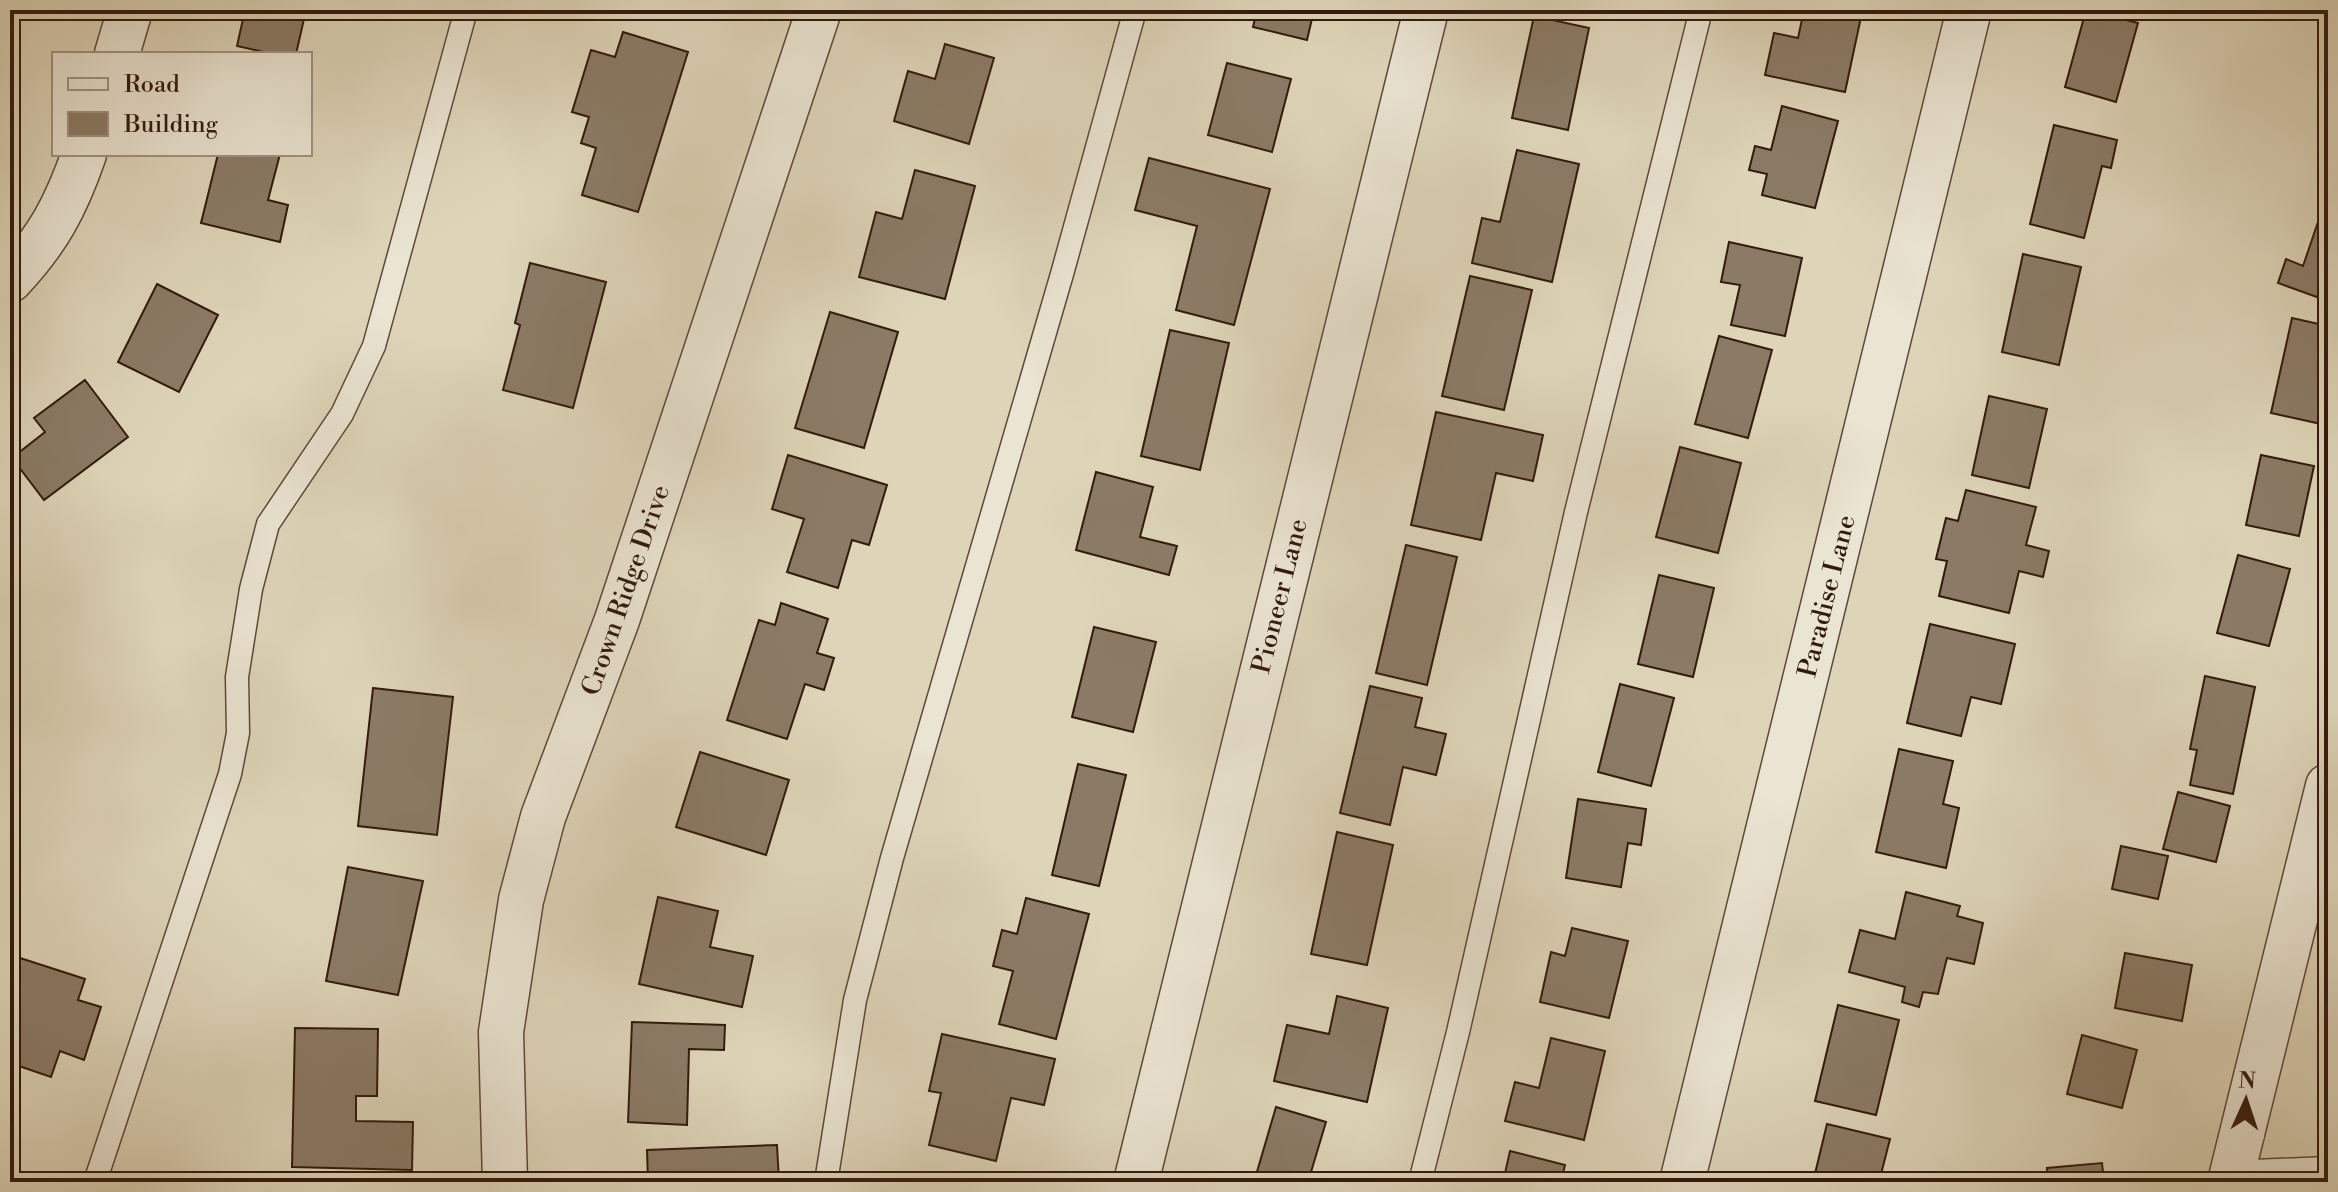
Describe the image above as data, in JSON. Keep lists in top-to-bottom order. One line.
{"streets":{"street":["Crown Ridge Drive","Pioneer Lane","Paradise Lane"]},"legend":["Road","Building"],"north":"top"}
